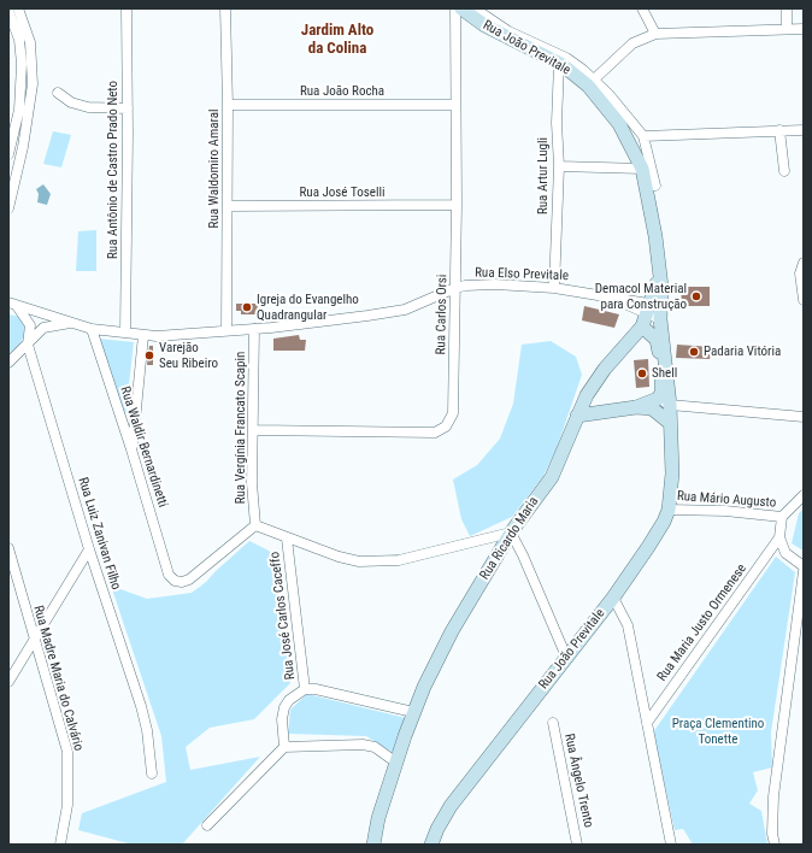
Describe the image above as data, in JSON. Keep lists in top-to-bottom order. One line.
{"streets":{"main road":["Rua João Previtale","Rua Ricardo Maria"],"street":["Rua João Rocha","Rua Waldomiro Amaral","Rua Antônio de Castro Prado Neto","Rua Artur Lugli","Rua José Toselli","Rua Elso Previtale","Rua Carlos Orsi","Rua Vergínia Francato Scapin","Rua Waldir Bernardinetti","Rua Mário Augusto","Rua Luiz Zanivan Filho","Rua José Carlos Caceffo","Rua Maria Justo Ormenese","Rua Madre Maria do Calvário","Rua Ângelo Trento"]},"crossings":[["Rua João Previtale","Rua Artur Lugli"],["Rua João Previtale","Rua Elso Previtale"],["Rua João Previtale","Rua Mário Augusto"],["Rua João Previtale","Rua Ricardo Maria"],["Rua João Rocha","Rua Waldomiro Amaral"],["Rua João Rocha","Rua Carlos Orsi"],["Rua Waldomiro Amaral","Rua José Toselli"],["Rua Waldomiro Amaral","Rua Elso Previtale"],["Rua Antônio de Castro Prado Neto","Rua Elso Previtale"],["Rua Artur Lugli","Rua Elso Previtale"],["Rua José Toselli","Rua Carlos Orsi"],["Rua Elso Previtale","Rua Carlos Orsi"],["Rua Elso Previtale","Rua Vergínia Francato Scapin"],["Rua Elso Previtale","Rua Waldir Bernardinetti"],["Rua Elso Previtale","Rua Luiz Zanivan Filho"],["Rua Elso Previtale","Rua Ricardo Maria"],["Rua Carlos Orsi","Rua Vergínia Francato Scapin"],["Rua Vergínia Francato Scapin","Rua Waldir Bernardinetti"]],"districts":["Jardim Alto da Colina"],"parks":["Praça Clementino Tonette"],"places":["Demacol Material para Construção","Igreja do Evangelho Quadrangular","Padaria Vitória","Varejão Seu Ribeiro","Shell"]}
